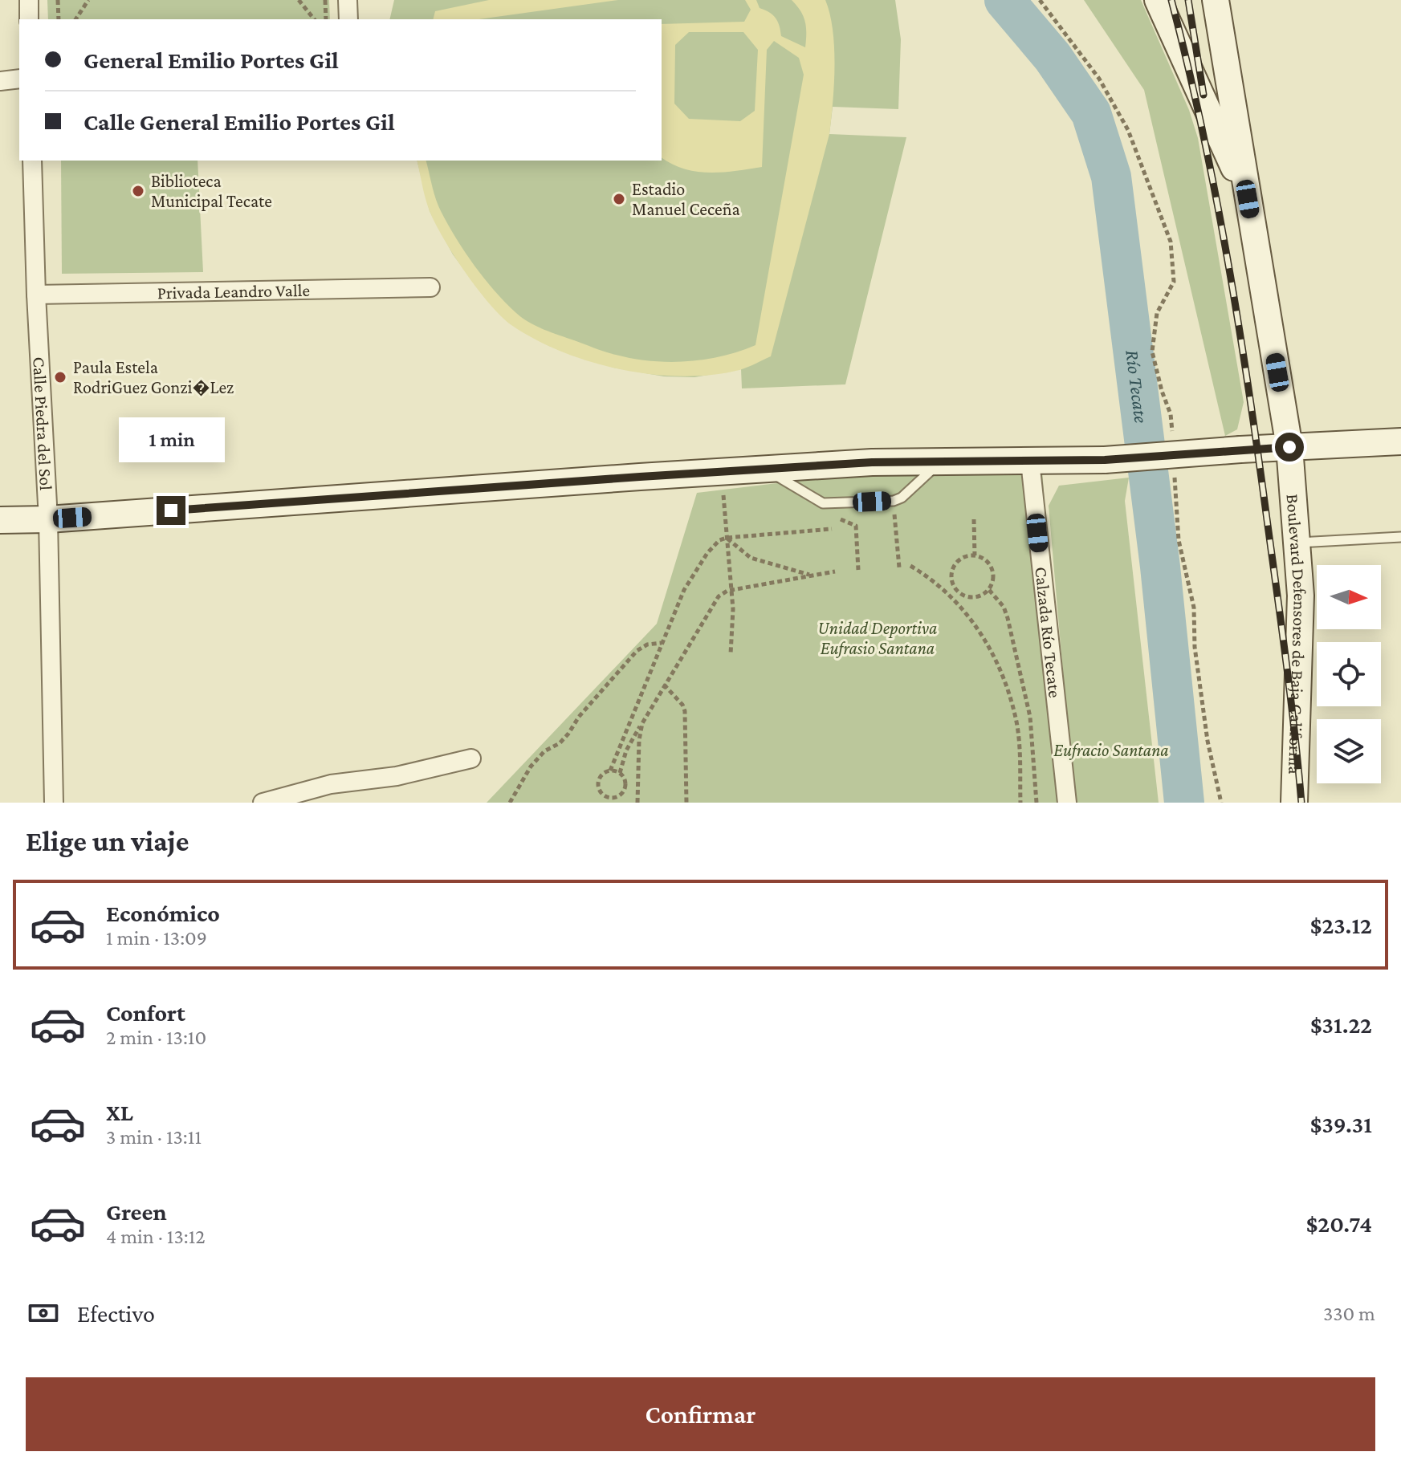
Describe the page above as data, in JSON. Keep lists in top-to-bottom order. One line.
{"streets":{"street":["Privada Leandro Valle","Calle Piedra del Sol","Calzada Río Tecate","Boulevard Defensores de Baja California"]},"crossings":[["Privada Leandro Valle","Calle Piedra del Sol"]],"water":["Río Tecate"],"parks":["Unidad Deportiva Eufrasio Santana","Eufracio Santana"],"places":["Biblioteca Municipal Tecate","Estadio Manuel Ceceña","Paula Estela RodriGuez Gonzi�Lez"],"north":"right","page":{"banner":["General Emilio Portes Gil","Calle General Emilio Portes Gil"],"bubble":"1 min","heading":"Elige un viaje","list":[{"name":"Económico","note":"1 min · 13:09","value":"$23.12"},{"name":"Confort","note":"2 min · 13:10","value":"$31.22"},{"name":"XL","note":"3 min · 13:11","value":"$39.31"},{"name":"Green","note":"4 min · 13:12","value":"$20.74"}],"pay":["Efectivo","330 m"],"buttons":"Confirmar"}}
